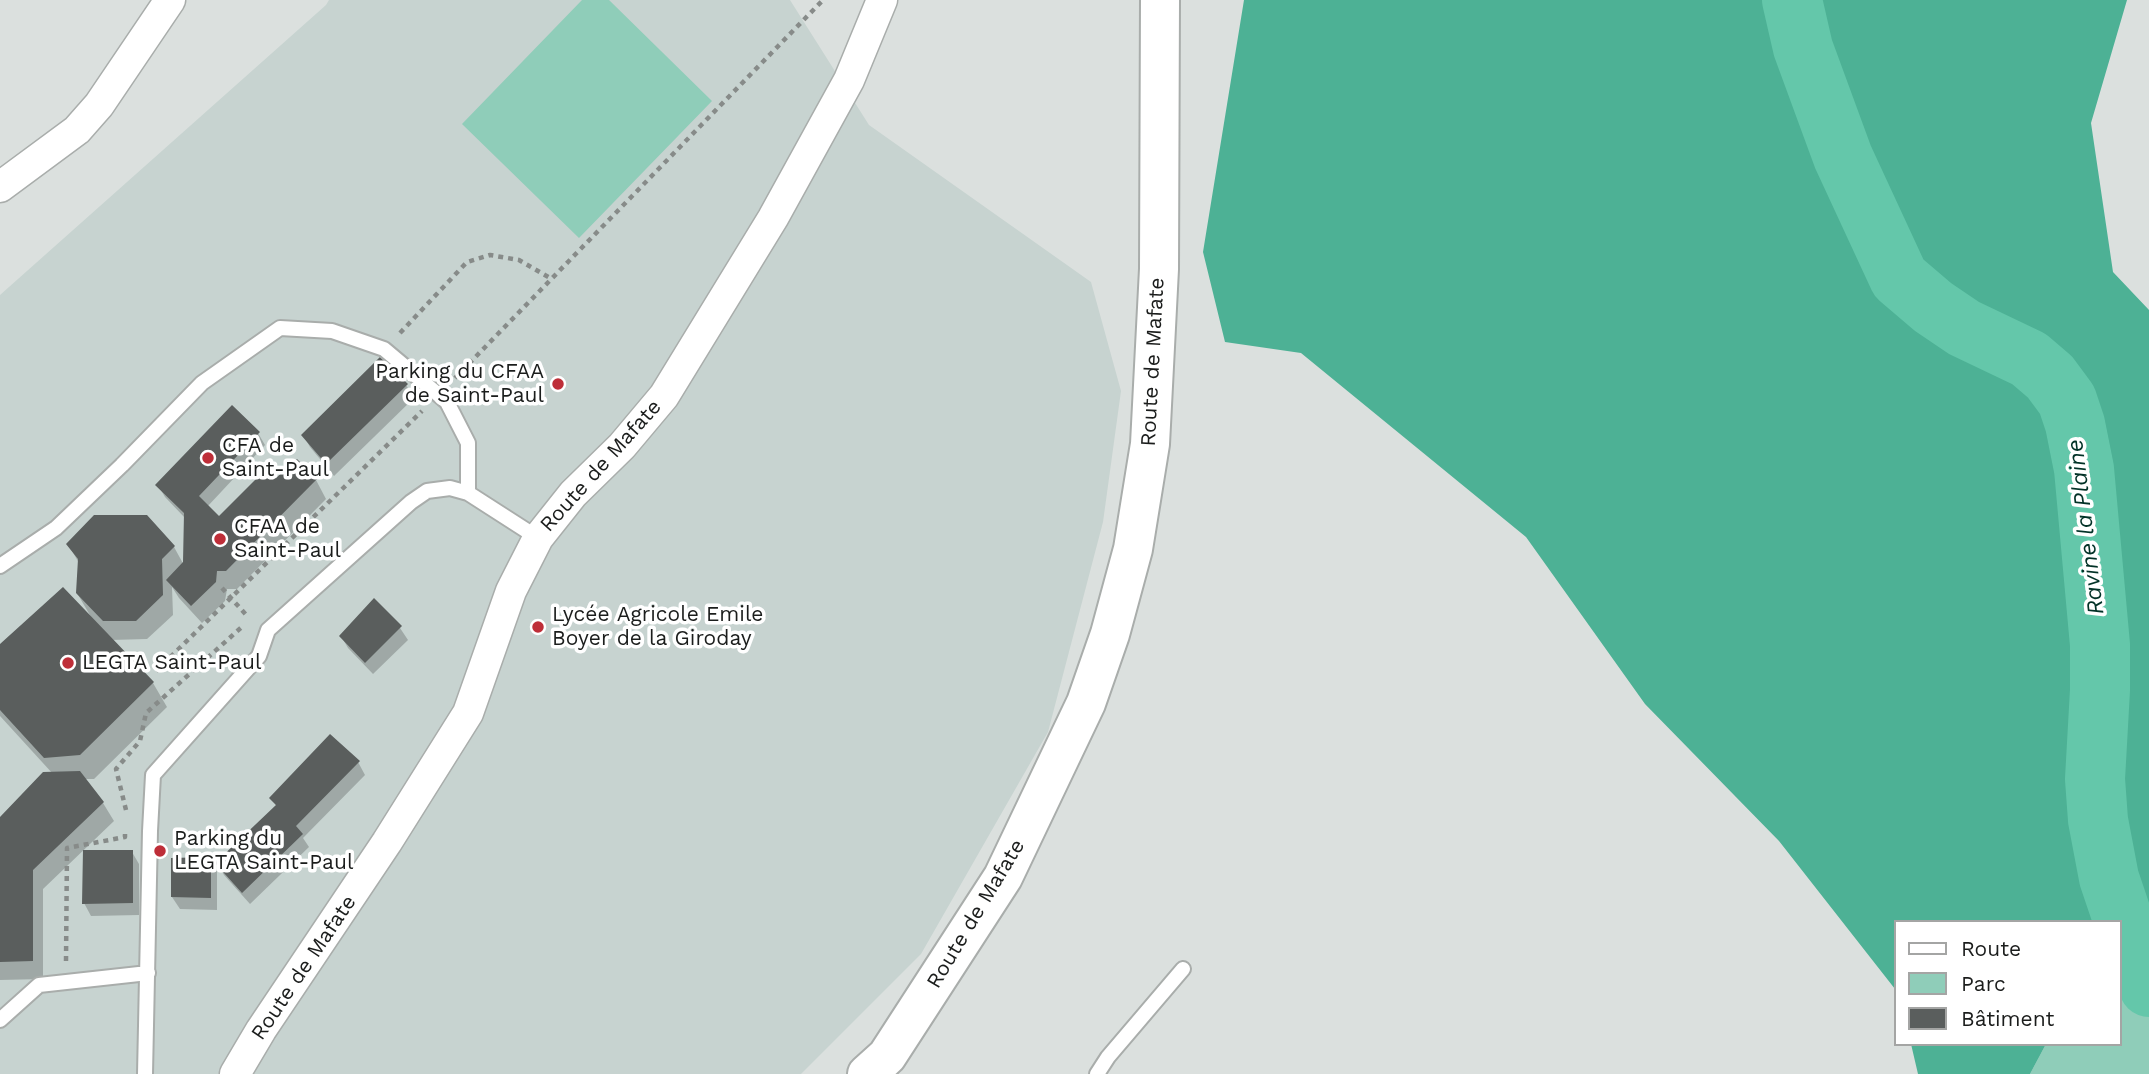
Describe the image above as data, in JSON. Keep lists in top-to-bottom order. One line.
{"streets":{"main road":["Route de Mafate"]},"water":["Ravine la Plaine"],"places":["Parking du CFAA de Saint-Paul","CFA de Saint-Paul","CFAA de Saint-Paul","Lycée Agricole Emile Boyer de la Giroday","LEGTA Saint-Paul","Parking du LEGTA Saint-Paul"],"legend":["Route","Parc","Bâtiment"]}
